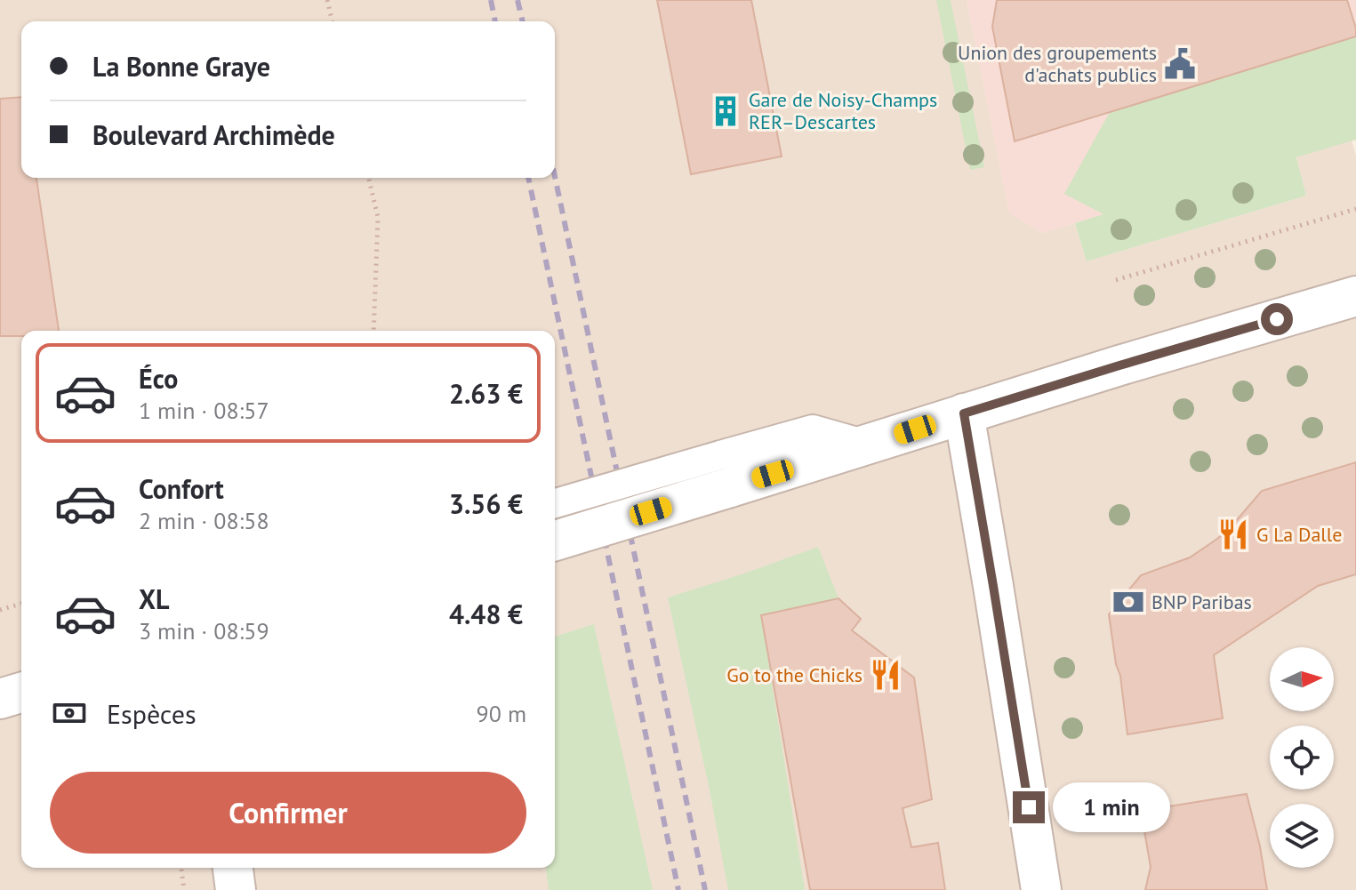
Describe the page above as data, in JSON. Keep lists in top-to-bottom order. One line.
{"places":{"public building":["Union des groupements d'achats publics"],"building":["Gare de Noisy-Champs RER–Descartes"],"restaurant":["G La Dalle","Go to the Chicks"],"bank":["BNP Paribas"]},"north":"right","page":{"banner":["La Bonne Graye","Boulevard Archimède"],"list":[{"name":"Éco","note":"1 min · 08:57","value":"2.63 €"},{"name":"Confort","note":"2 min · 08:58","value":"3.56 €"},{"name":"XL","note":"3 min · 08:59","value":"4.48 €"}],"pay":["Espèces","90 m"],"buttons":"Confirmer","bubble":"1 min"}}
